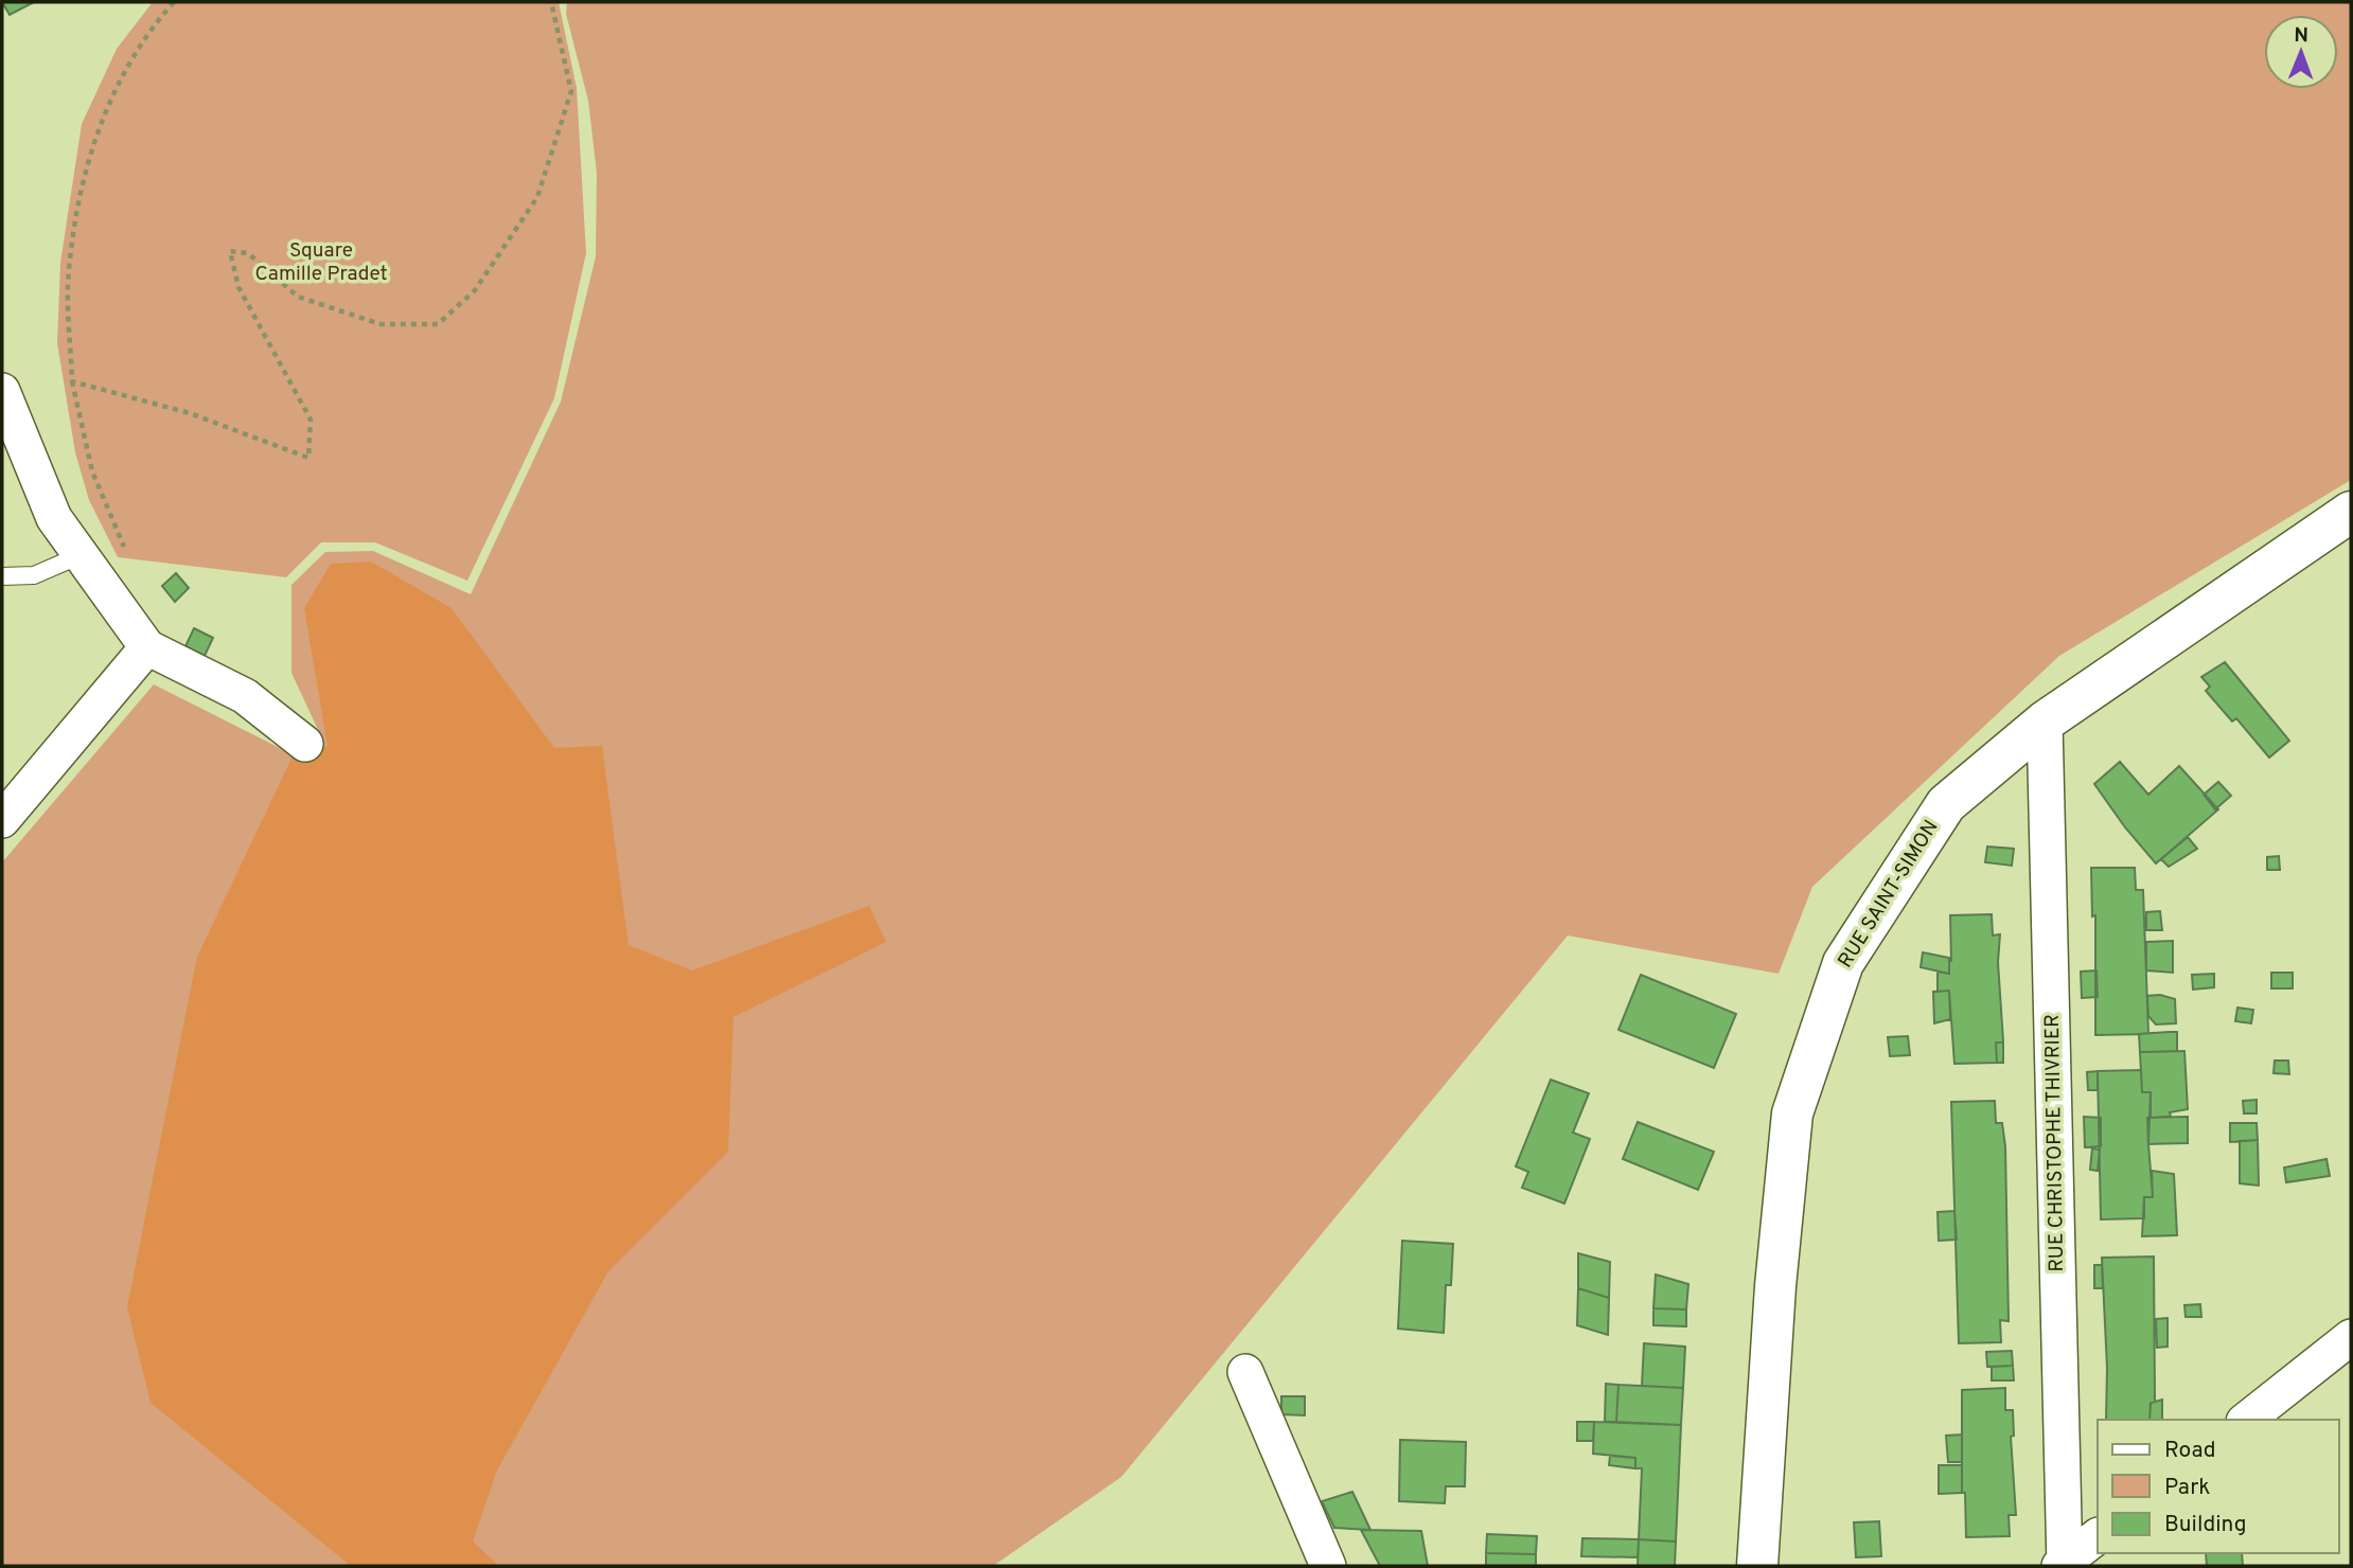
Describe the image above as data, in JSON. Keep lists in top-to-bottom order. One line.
{"streets":{"street":["RUE SAINT-SIMON","RUE CHRISTOPHE THIVRIER"]},"crossings":[["RUE SAINT-SIMON","RUE CHRISTOPHE THIVRIER"]],"parks":["Square Camille Pradet"],"legend":["Road","Park","Building"],"north":"top"}
